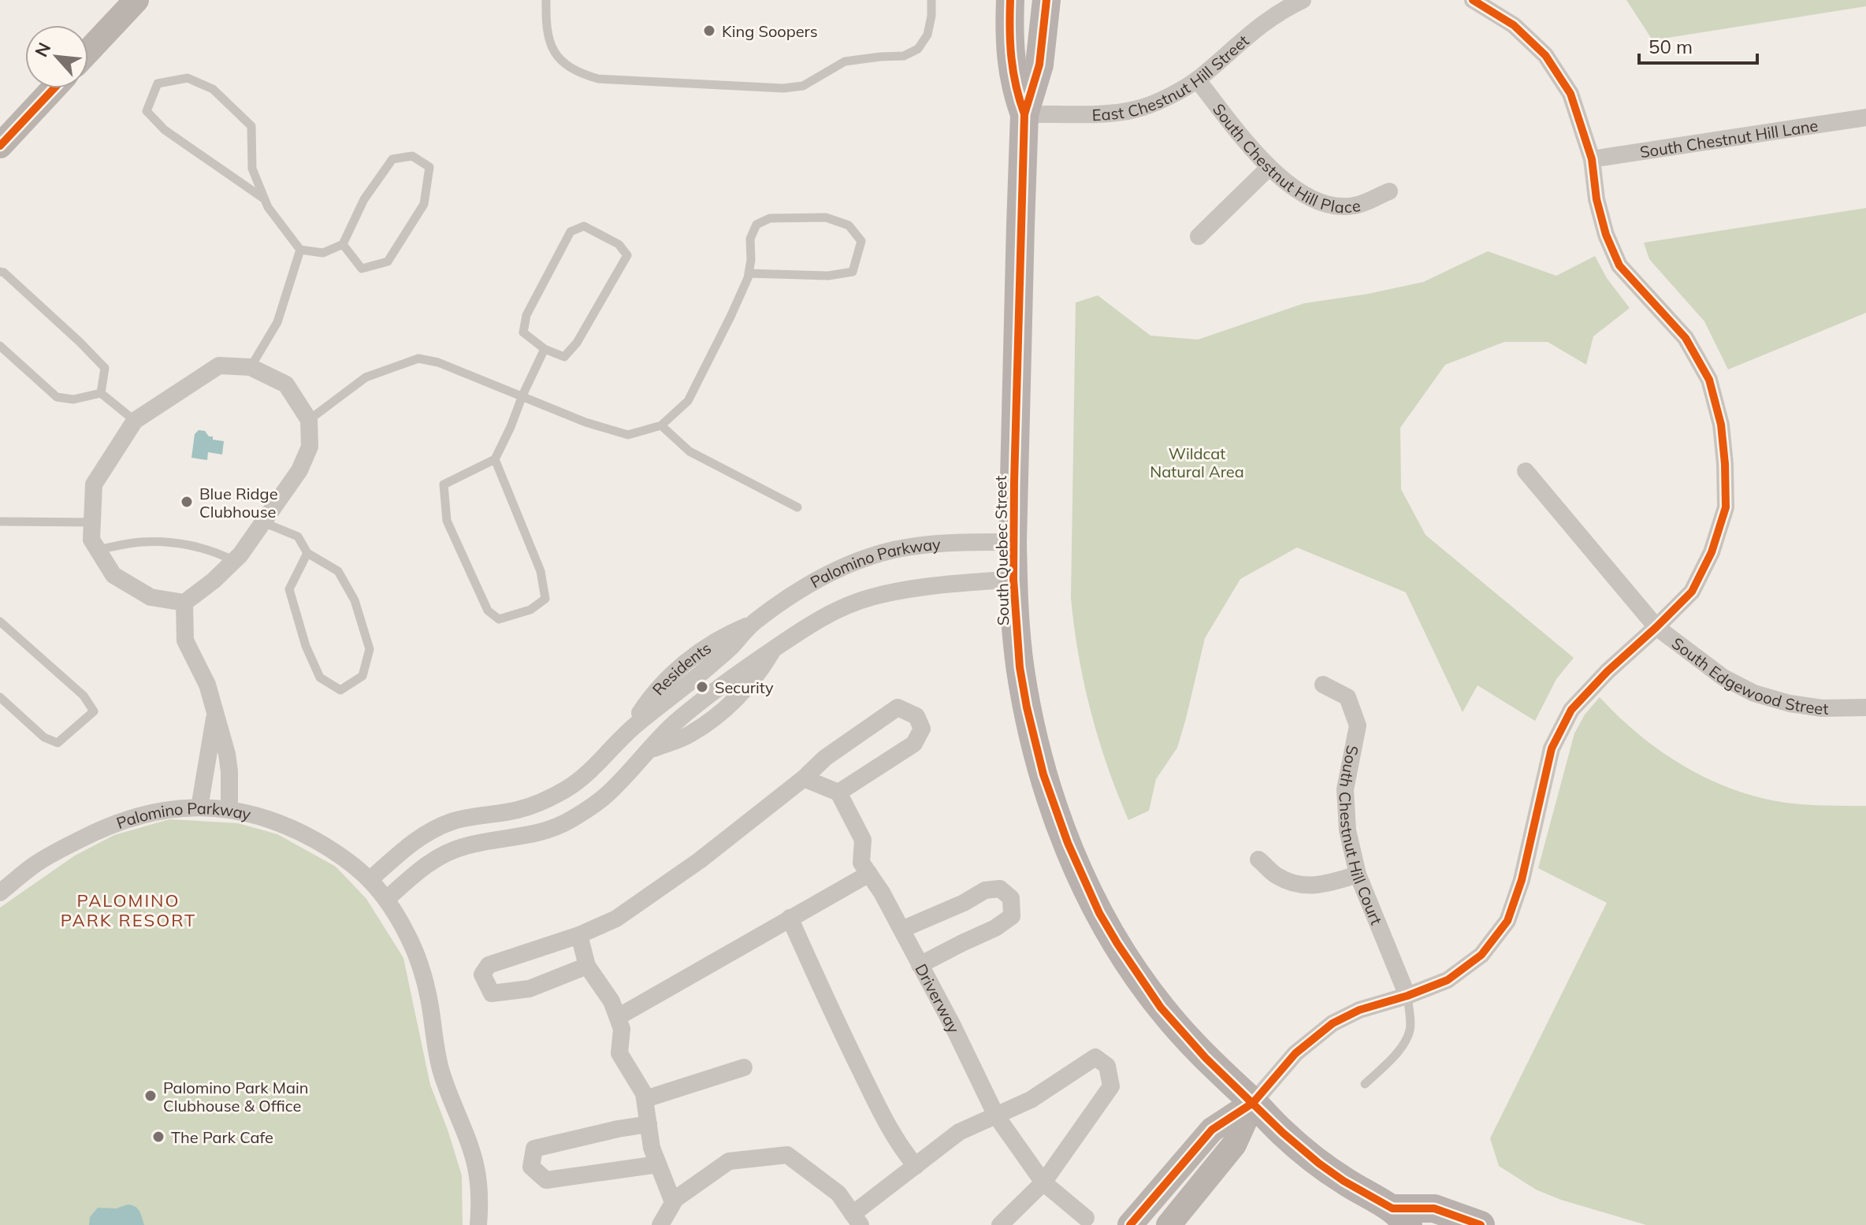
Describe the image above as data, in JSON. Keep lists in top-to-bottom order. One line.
{"streets":{"main road":["South Quebec Street"],"street":["East Chestnut Hill Street","South Chestnut Hill Lane","South Chestnut Hill Place","Palomino Parkway","South Edgewood Street","South Chestnut Hill Court","Driverway"]},"crossings":[["East Chestnut Hill Street","South Chestnut Hill Place"],["East Chestnut Hill Street","South Quebec Street"],["South Quebec Street","Palomino Parkway"]],"districts":["PALOMINO PARK RESORT"],"parks":["Wildcat Natural Area"],"places":["King Soopers","Blue Ridge Clubhouse","Security","Palomino Park Main Clubhouse & Office","The Park Cafe"],"scale_bar":"50 m","north":"top left"}
